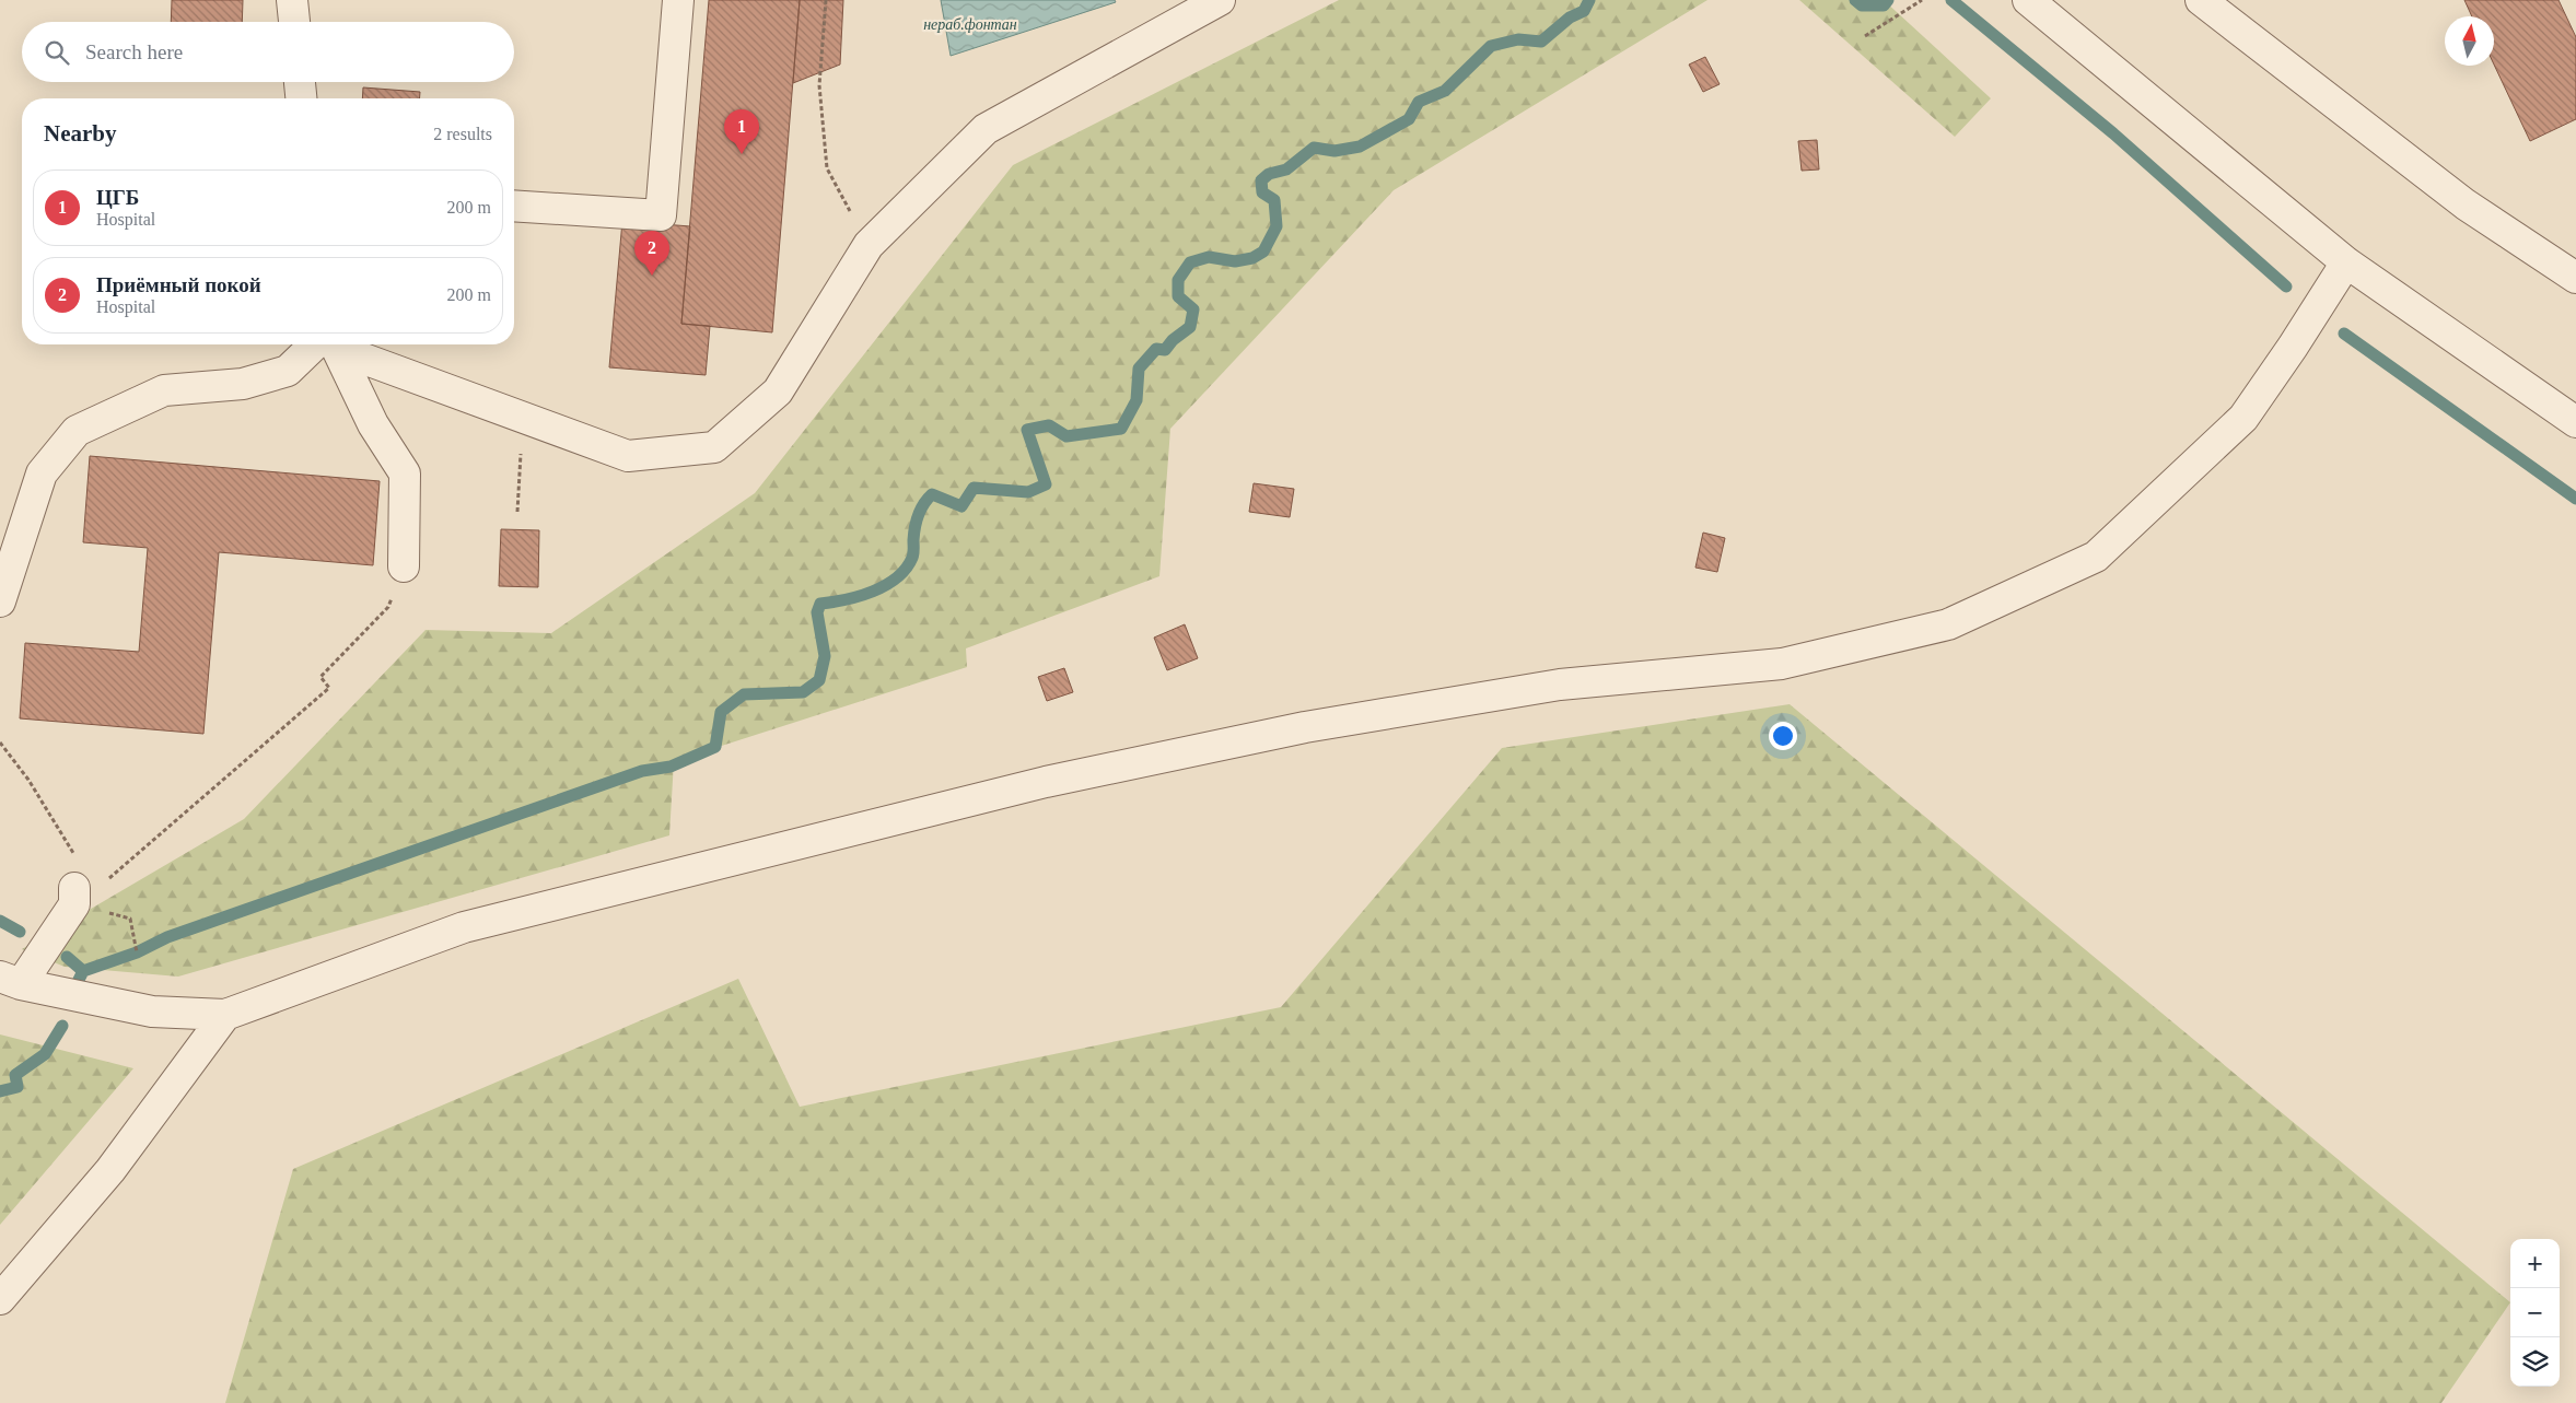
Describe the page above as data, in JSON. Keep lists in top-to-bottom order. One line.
{"water":["нераб.фонтан"],"north":"top","page":{"search":"Search here","heading":["Nearby","2 results"],"pins":["1","2"],"list":[{"mark":"1","name":"ЦГБ","note":"Hospital","value":"200 m"},{"mark":"2","name":"Приёмный покой","note":"Hospital","value":"200 m"}],"map_buttons":["+","−"]}}
